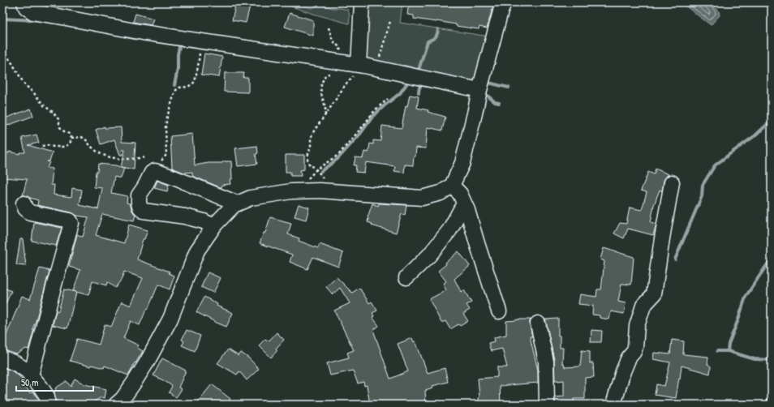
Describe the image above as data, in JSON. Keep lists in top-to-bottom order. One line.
{"scale_bar":"50 m"}
